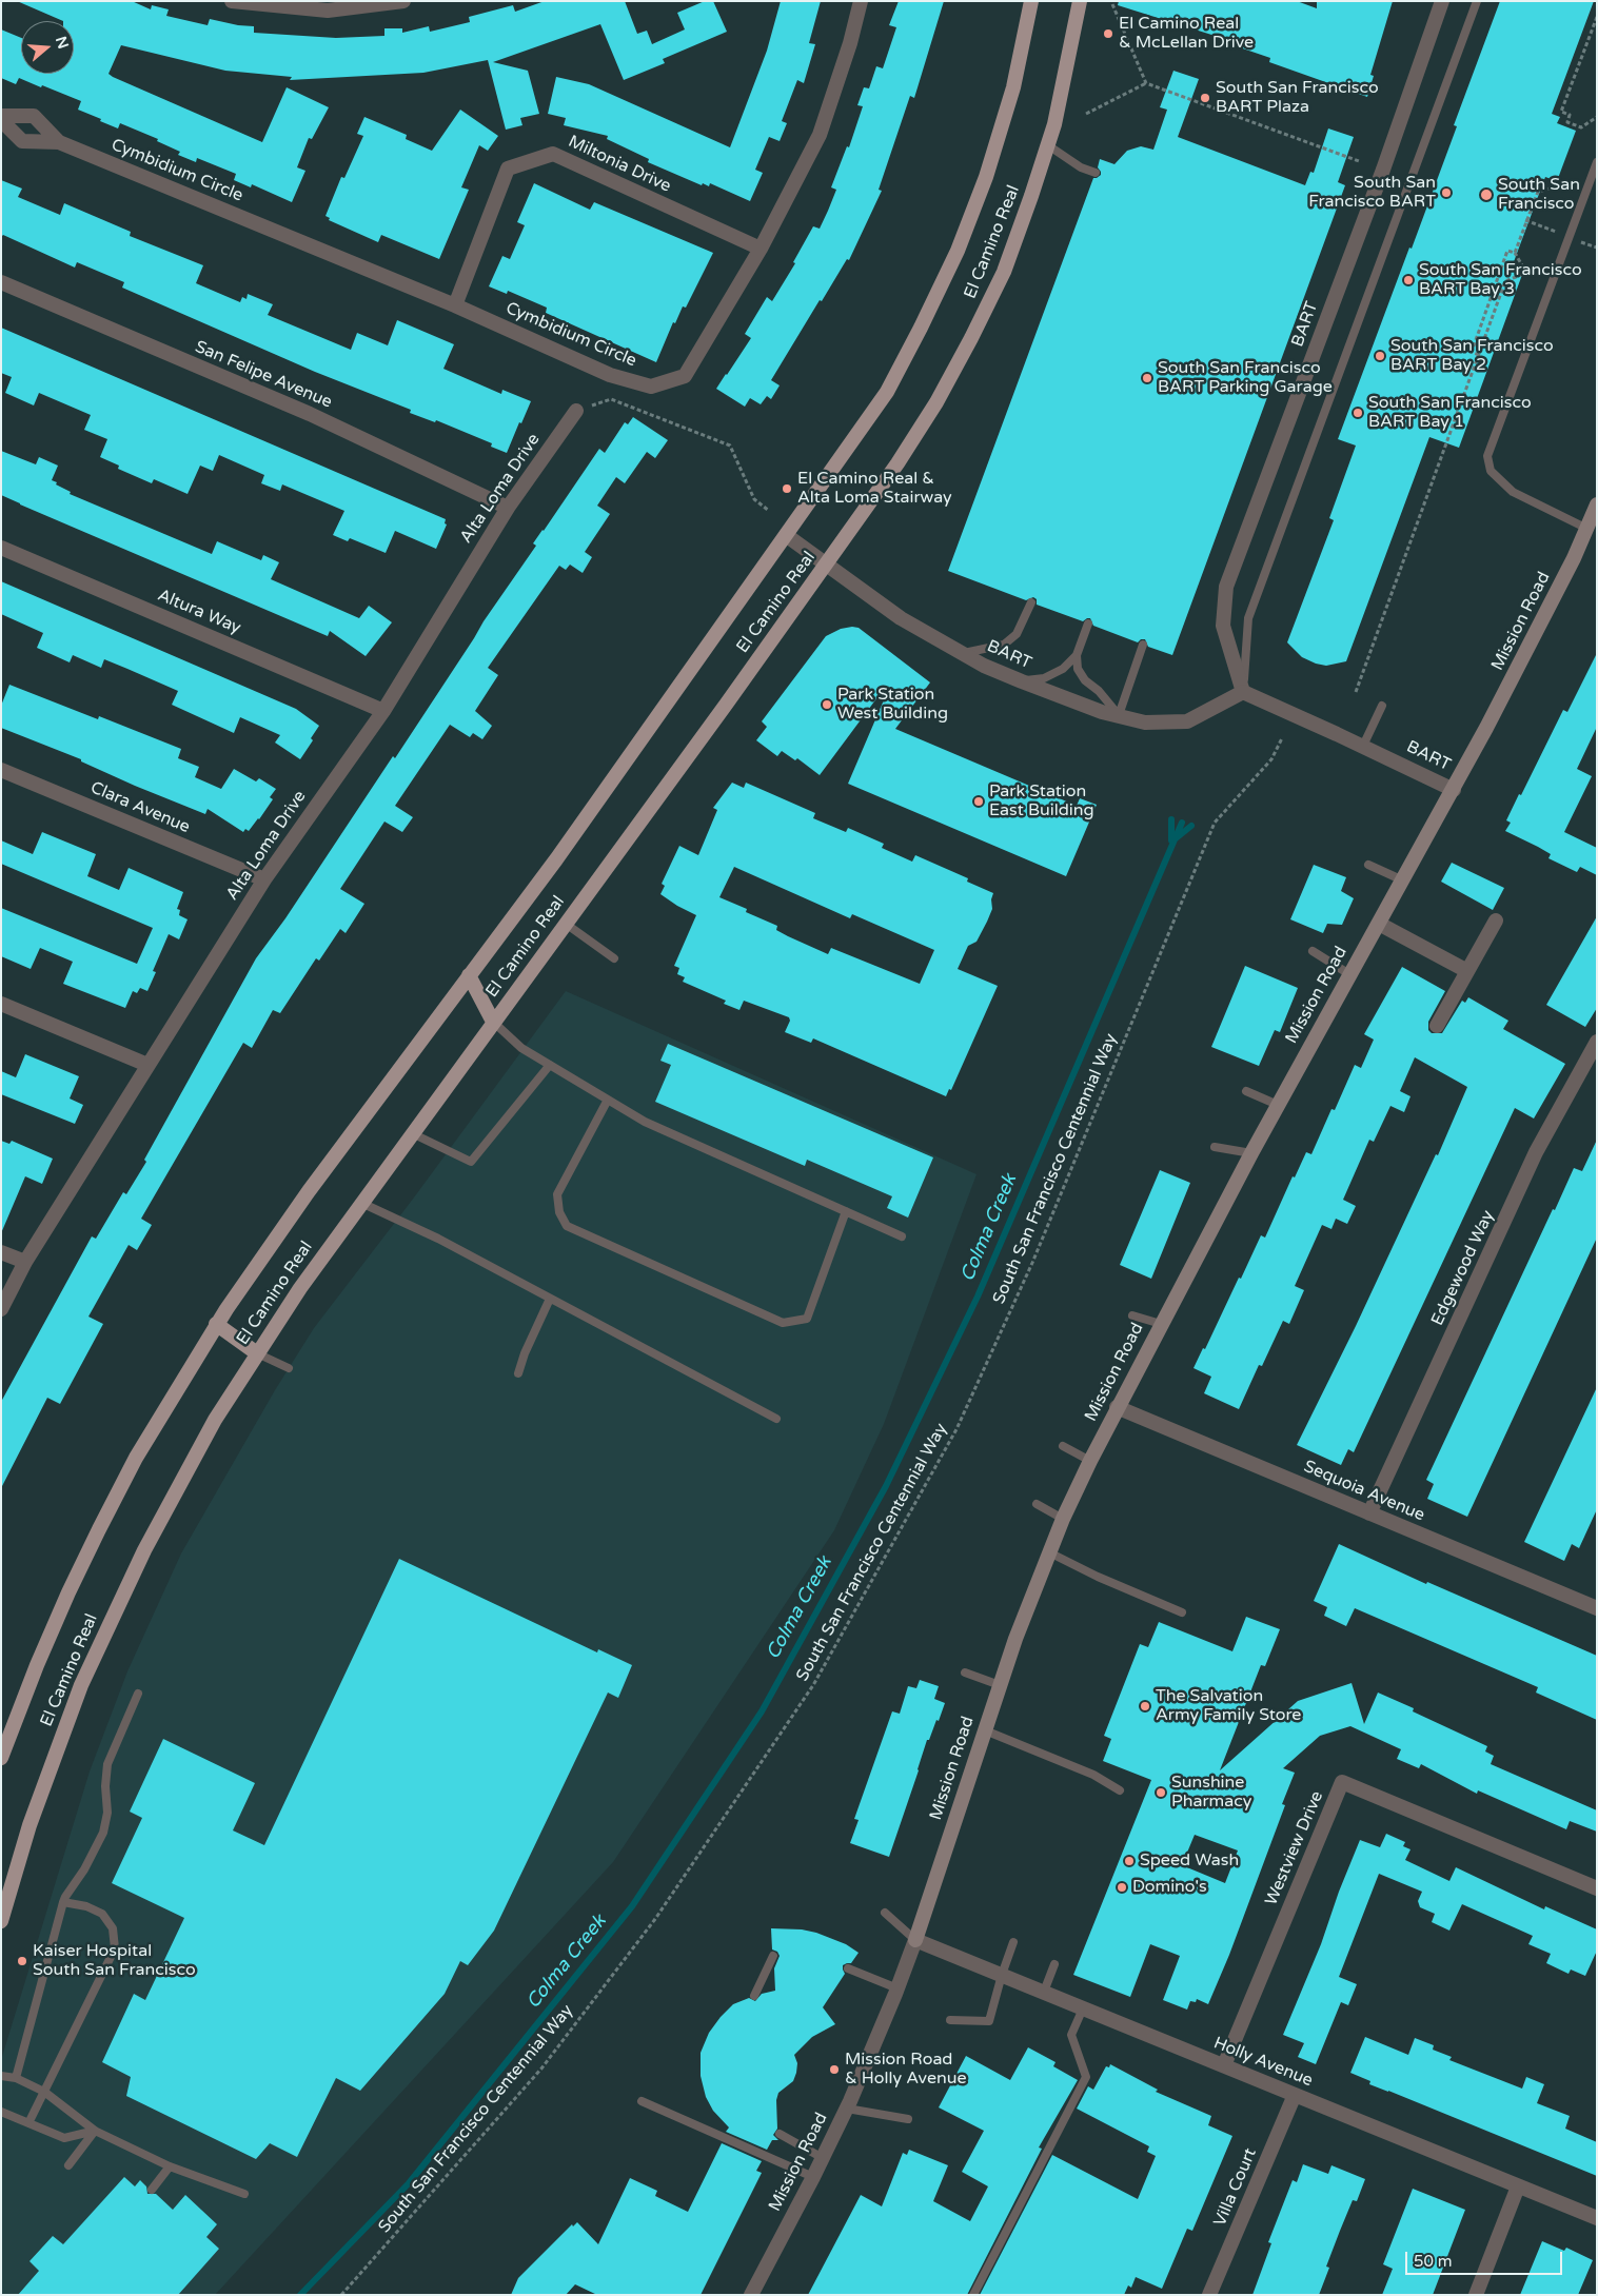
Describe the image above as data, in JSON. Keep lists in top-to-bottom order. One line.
{"streets":{"main road":["El Camino Real","Mission Road"],"street":["Miltonia Drive","Cymbidium Circle","BART","San Felipe Avenue","Alta Loma Drive","Altura Way","Clara Avenue","Edgewood Way","Sequoia Avenue","Westview Drive","Holly Avenue","Villa Court"],"path":["South San Francisco Centennial Way"]},"crossings":[["Miltonia Drive","Cymbidium Circle"],["El Camino Real","BART"],["BART","Mission Road"],["San Felipe Avenue","Alta Loma Drive"],["Alta Loma Drive","Altura Way"],["Alta Loma Drive","Clara Avenue"],["Mission Road","Sequoia Avenue"],["Mission Road","Holly Avenue"],["Edgewood Way","Sequoia Avenue"],["Westview Drive","Holly Avenue"],["Holly Avenue","Villa Court"]],"water":["Colma Creek"],"places":["El Camino Real & McLellan Drive","South San Francisco BART Plaza","South San Francisco BART","South San Francisco","South San Francisco BART Bay 3","South San Francisco BART Bay 2","South San Francisco BART Parking Garage","South San Francisco BART Bay 1","El Camino Real & Alta Loma Stairway","Park Station West Building","Park Station East Building","The Salvation Army Family Store","Sunshine Pharmacy","Speed Wash","Domino's","Kaiser Hospital South San Francisco","Mission Road & Holly Avenue"],"scale_bar":"50 m","north":"right"}
